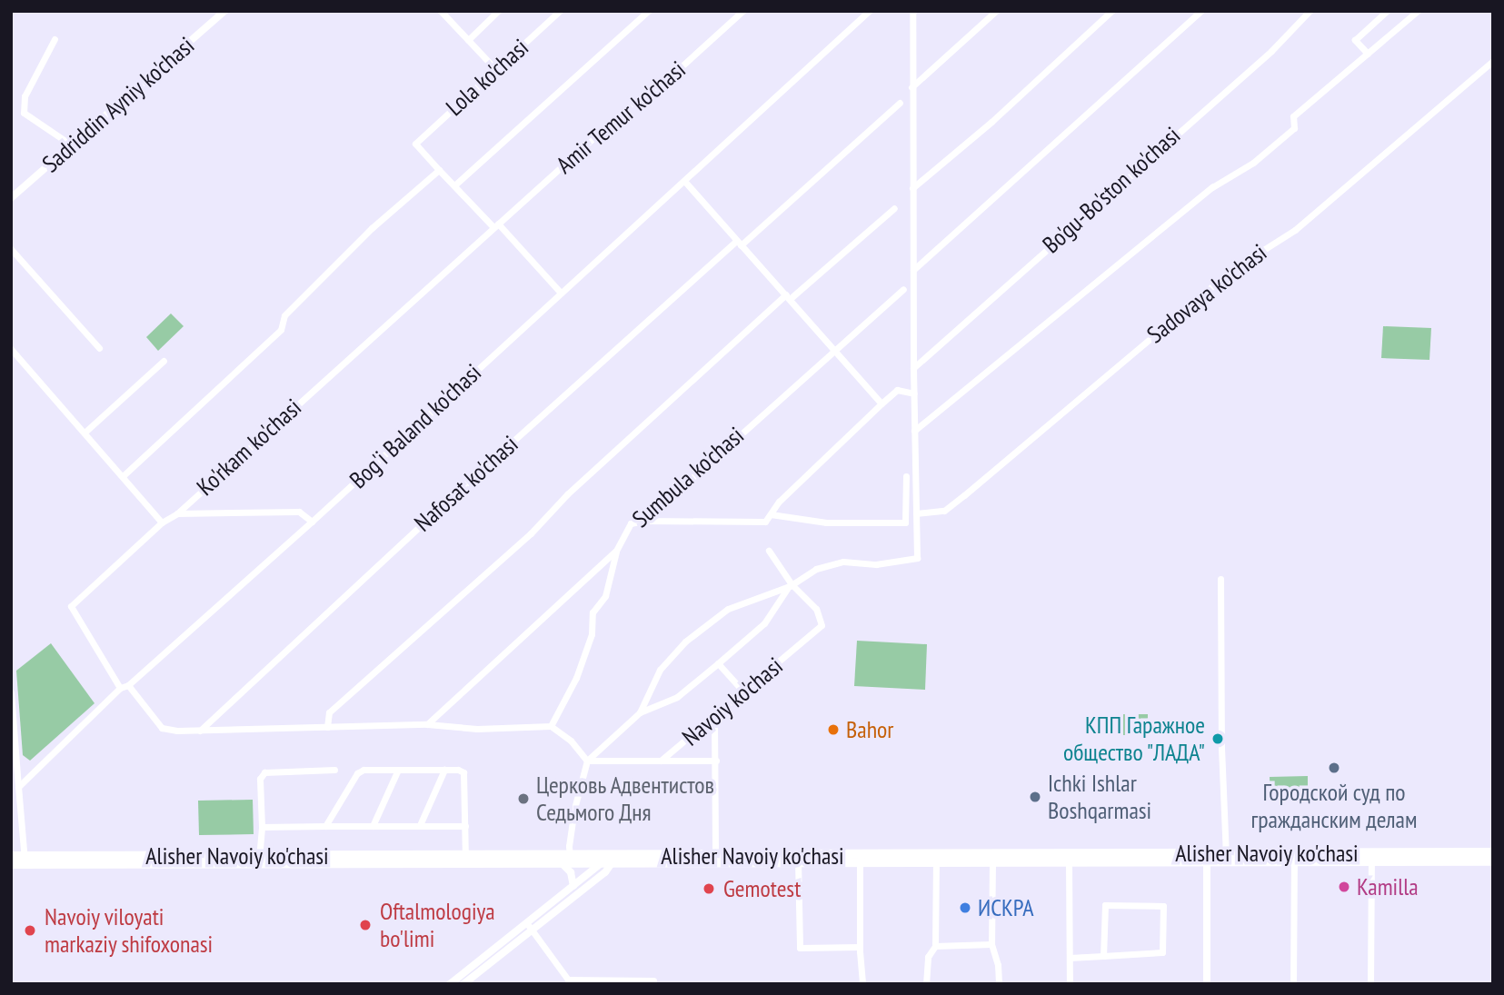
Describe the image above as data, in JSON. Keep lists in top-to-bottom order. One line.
{"streets":{"main road":["Alisher Navoiy ko'chasi"],"street":["Lola ko'chasi","Sadriddin Ayniy ko'chasi","Amir Temur ko'chasi","Bo'gu-Bo'ston ko'chasi","Sadovaya ko'chasi","Bog'i Baland ko'chasi","Ko'rkam ko'chasi","Sumbula ko'chasi","Nafosat ko'chasi","Navoiy ko'chasi"]},"crossings":[["Amir Temur ko'chasi","Ko'rkam ko'chasi"],["Bog'i Baland ko'chasi","Ko'rkam ko'chasi"]],"places":["Bahor","КПП Гаражное общество \"ЛАДА\"","Городской суд по гражданским делам","Ichki Ishlar Boshqarmasi","Церковь Адвентистов Седьмого Дня","Kamilla","Gemotest","ИСКРА","Oftalmologiya bo'limi","Navoiy viloyati markaziy shifoxonasi"]}
